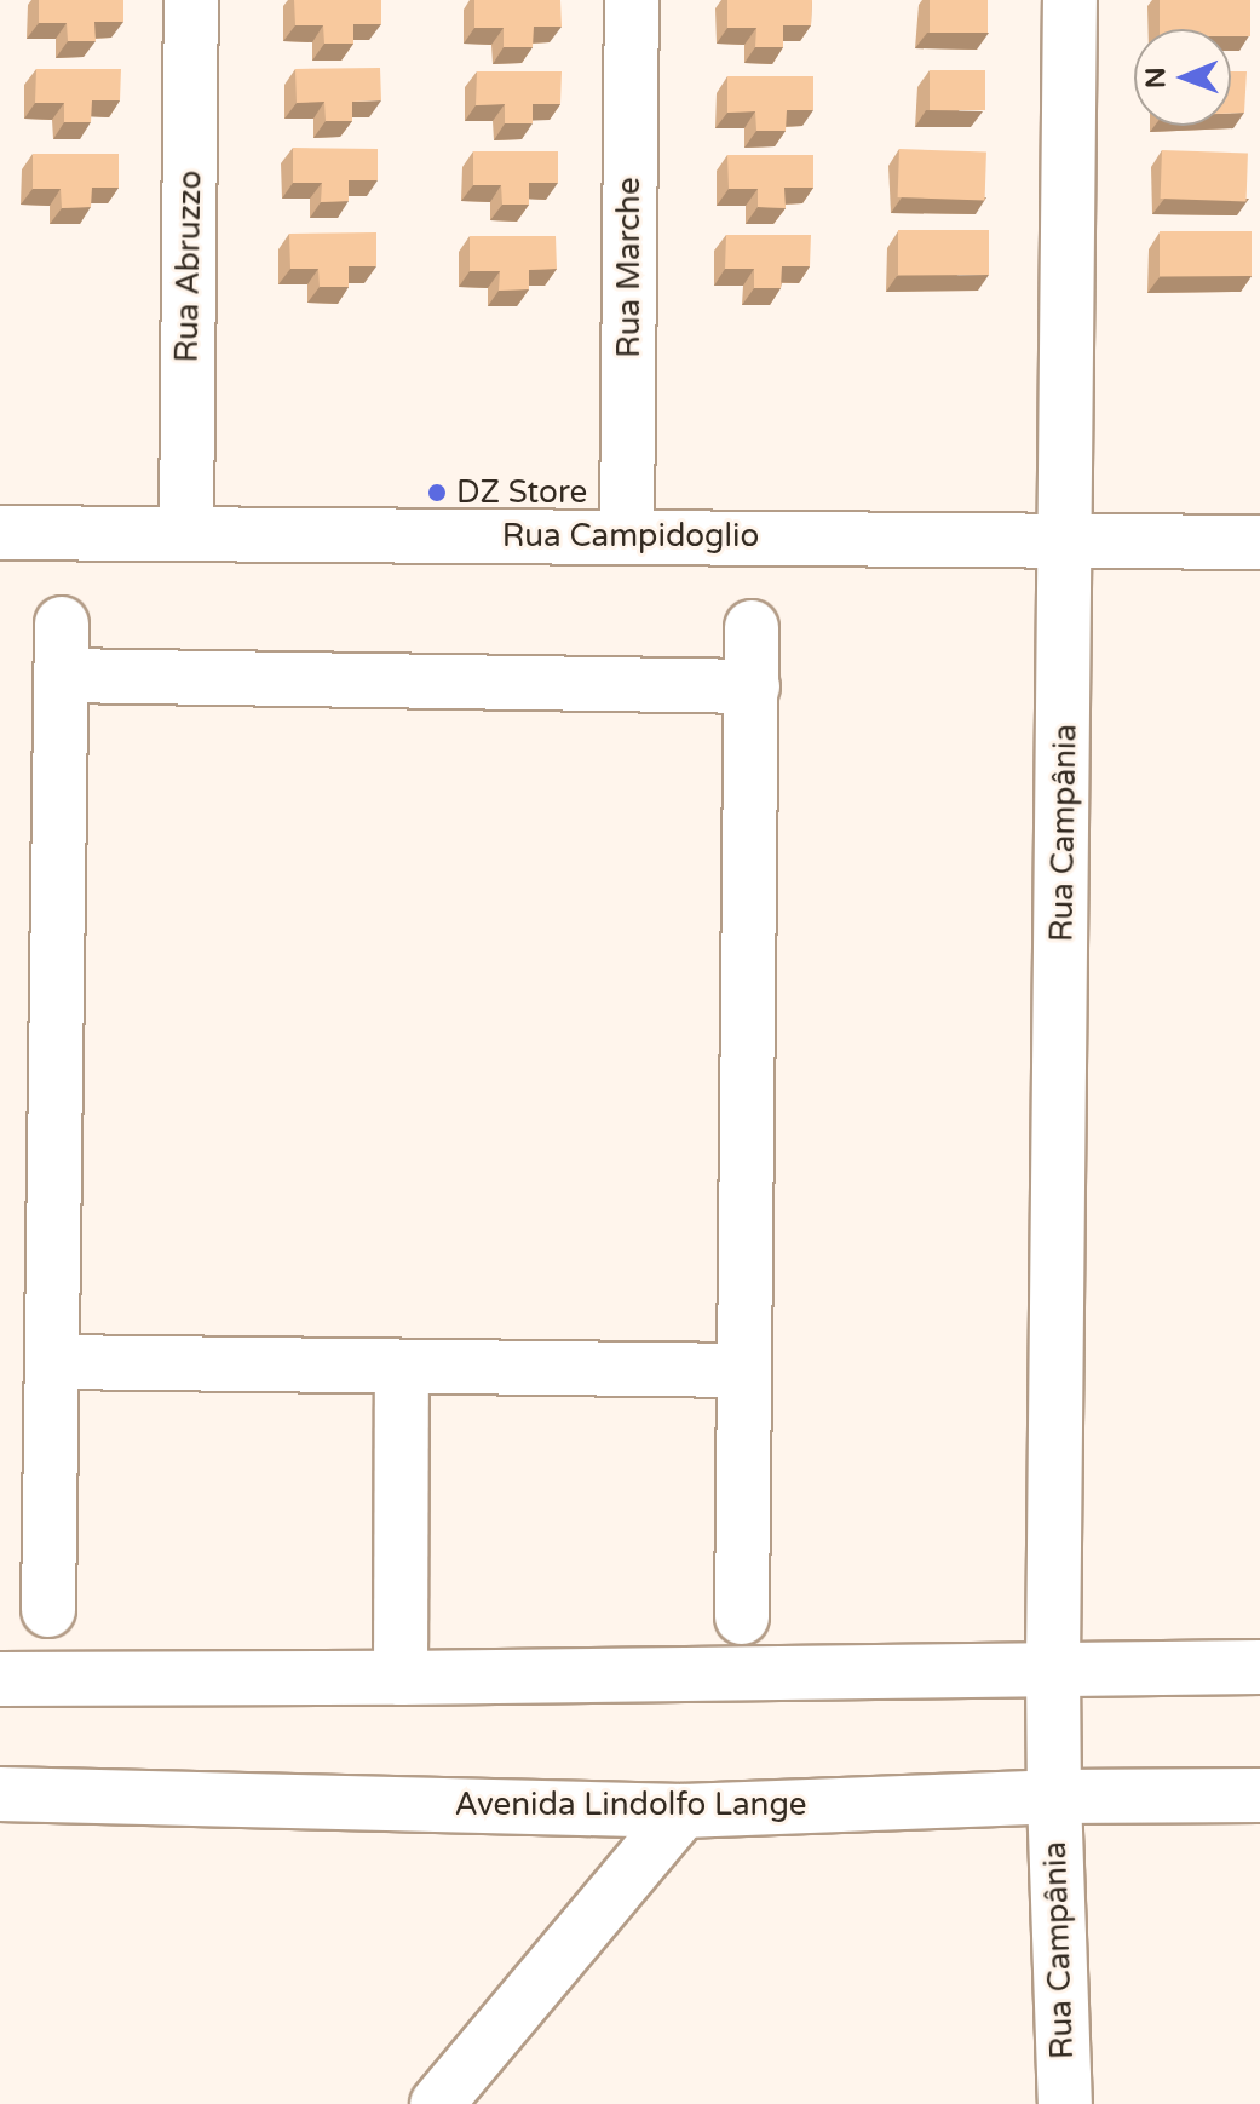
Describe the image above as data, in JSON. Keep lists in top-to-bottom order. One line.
{"streets":{"street":["Rua Abruzzo","Rua Marche","Rua Campidoglio","Rua Campânia","Avenida Lindolfo Lange"]},"crossings":[["Rua Abruzzo","Rua Campidoglio"],["Rua Marche","Rua Campidoglio"],["Rua Campidoglio","Rua Campânia"],["Rua Campânia","Avenida Lindolfo Lange"]],"places":["DZ Store"],"north":"left"}
